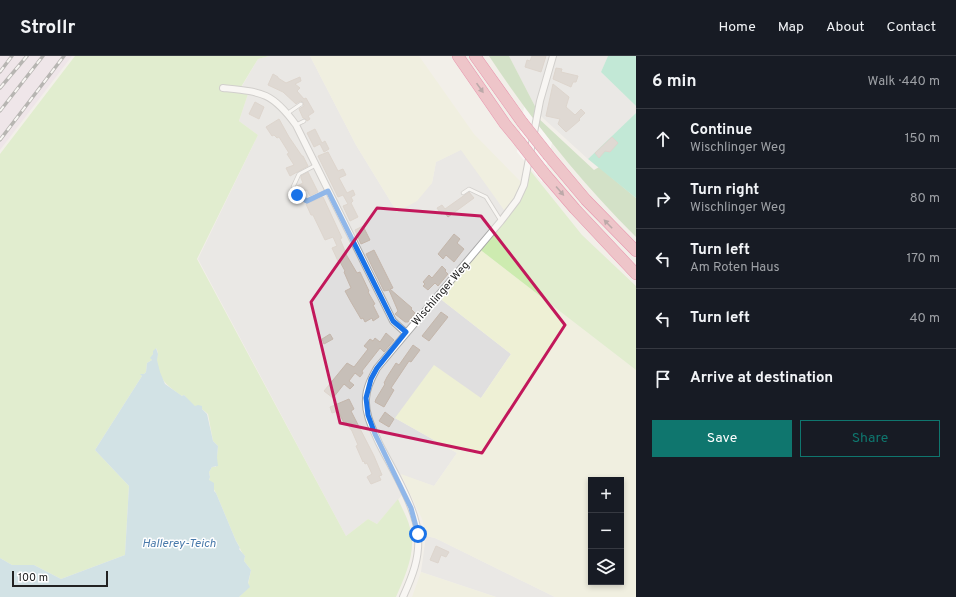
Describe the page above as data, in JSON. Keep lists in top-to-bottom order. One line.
{"streets":{"street":["Wischlinger Weg"]},"water":["Hallerey-Teich"],"scale_bar":"100 m","page":{"header":"Strollr","nav":["Home","Map","About","Contact"],"heading":["6 min","Walk · 440 m"],"list":[["Continue","Wischlinger Weg","150 m"],["Turn right","Wischlinger Weg","80 m"],["Turn left","Am Roten Haus","170 m"],["Turn left","40 m"],"Arrive at destination"],"buttons":["Save","Share"],"map_buttons":["+","−"],"scale":"100 m"}}
